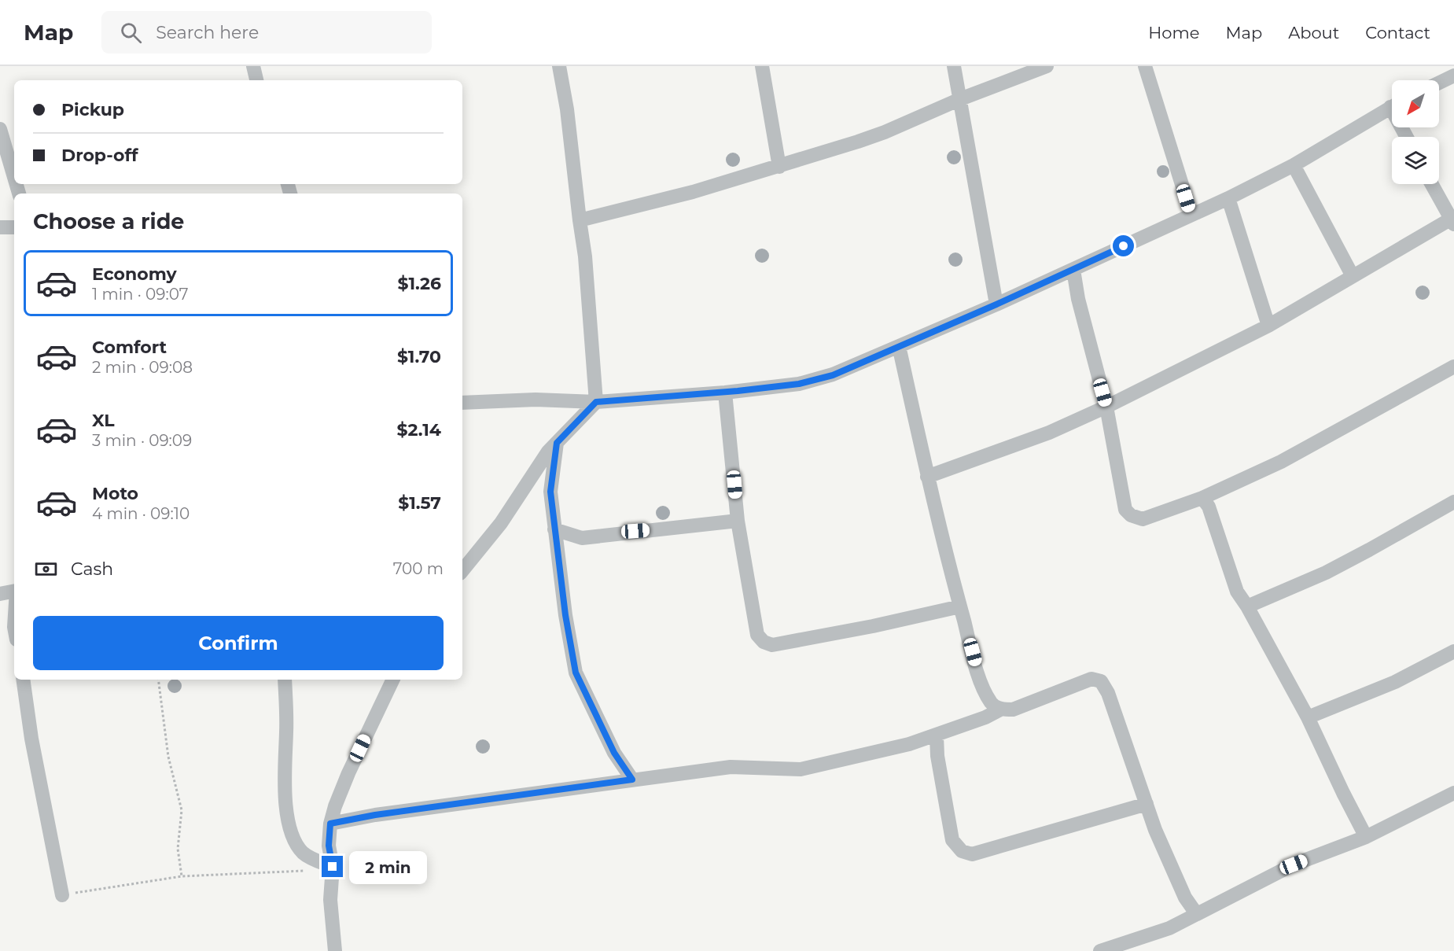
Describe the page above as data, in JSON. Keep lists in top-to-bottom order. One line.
{"north":"bottom left","page":{"header":"Map","search":"Search here","nav":["Home","Map","About","Contact"],"banner":["Pickup","Drop-off"],"heading":"Choose a ride","list":[{"name":"Economy","note":"1 min · 09:07","value":"$1.26"},{"name":"Comfort","note":"2 min · 09:08","value":"$1.70"},{"name":"XL","note":"3 min · 09:09","value":"$2.14"},{"name":"Moto","note":"4 min · 09:10","value":"$1.57"}],"pay":["Cash","700 m"],"buttons":"Confirm","bubble":"2 min"}}
